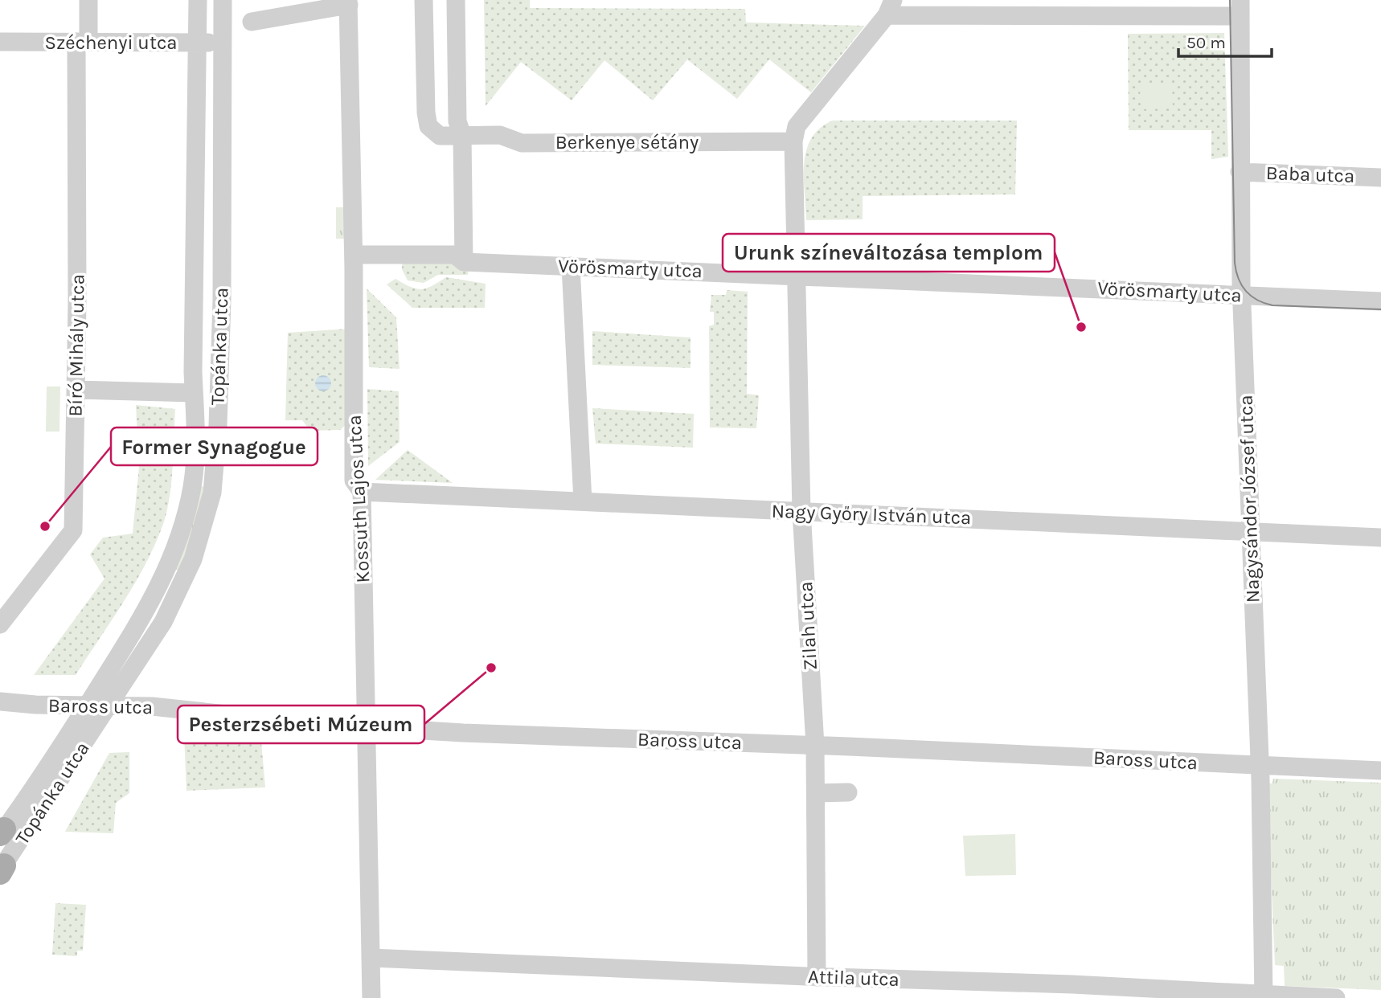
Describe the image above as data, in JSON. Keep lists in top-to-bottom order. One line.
{"streets":{"street":["Széchenyi utca","Berkenye sétány","Baba utca","Vörösmarty utca","Bíró Mihály utca","Topánka utca","Kossuth Lajos utca","Nagysándor József utca","Nagy Győry István utca","Zilah utca","Baross utca","Attila utca"]},"crossings":[["Széchenyi utca","Bíró Mihály utca"],["Széchenyi utca","Topánka utca"],["Berkenye sétány","Zilah utca"],["Baba utca","Nagysándor József utca"],["Vörösmarty utca","Kossuth Lajos utca"],["Vörösmarty utca","Nagysándor József utca"],["Vörösmarty utca","Zilah utca"],["Topánka utca","Baross utca"],["Kossuth Lajos utca","Nagy Győry István utca"],["Kossuth Lajos utca","Baross utca"],["Kossuth Lajos utca","Attila utca"],["Nagysándor József utca","Nagy Győry István utca"],["Nagysándor József utca","Baross utca"],["Nagysándor József utca","Attila utca"],["Nagy Győry István utca","Zilah utca"],["Zilah utca","Baross utca"],["Zilah utca","Attila utca"]],"places":["Urunk színeváltozása templom","Former Synagogue","Pesterzsébeti Múzeum"],"scale_bar":"50 m"}
